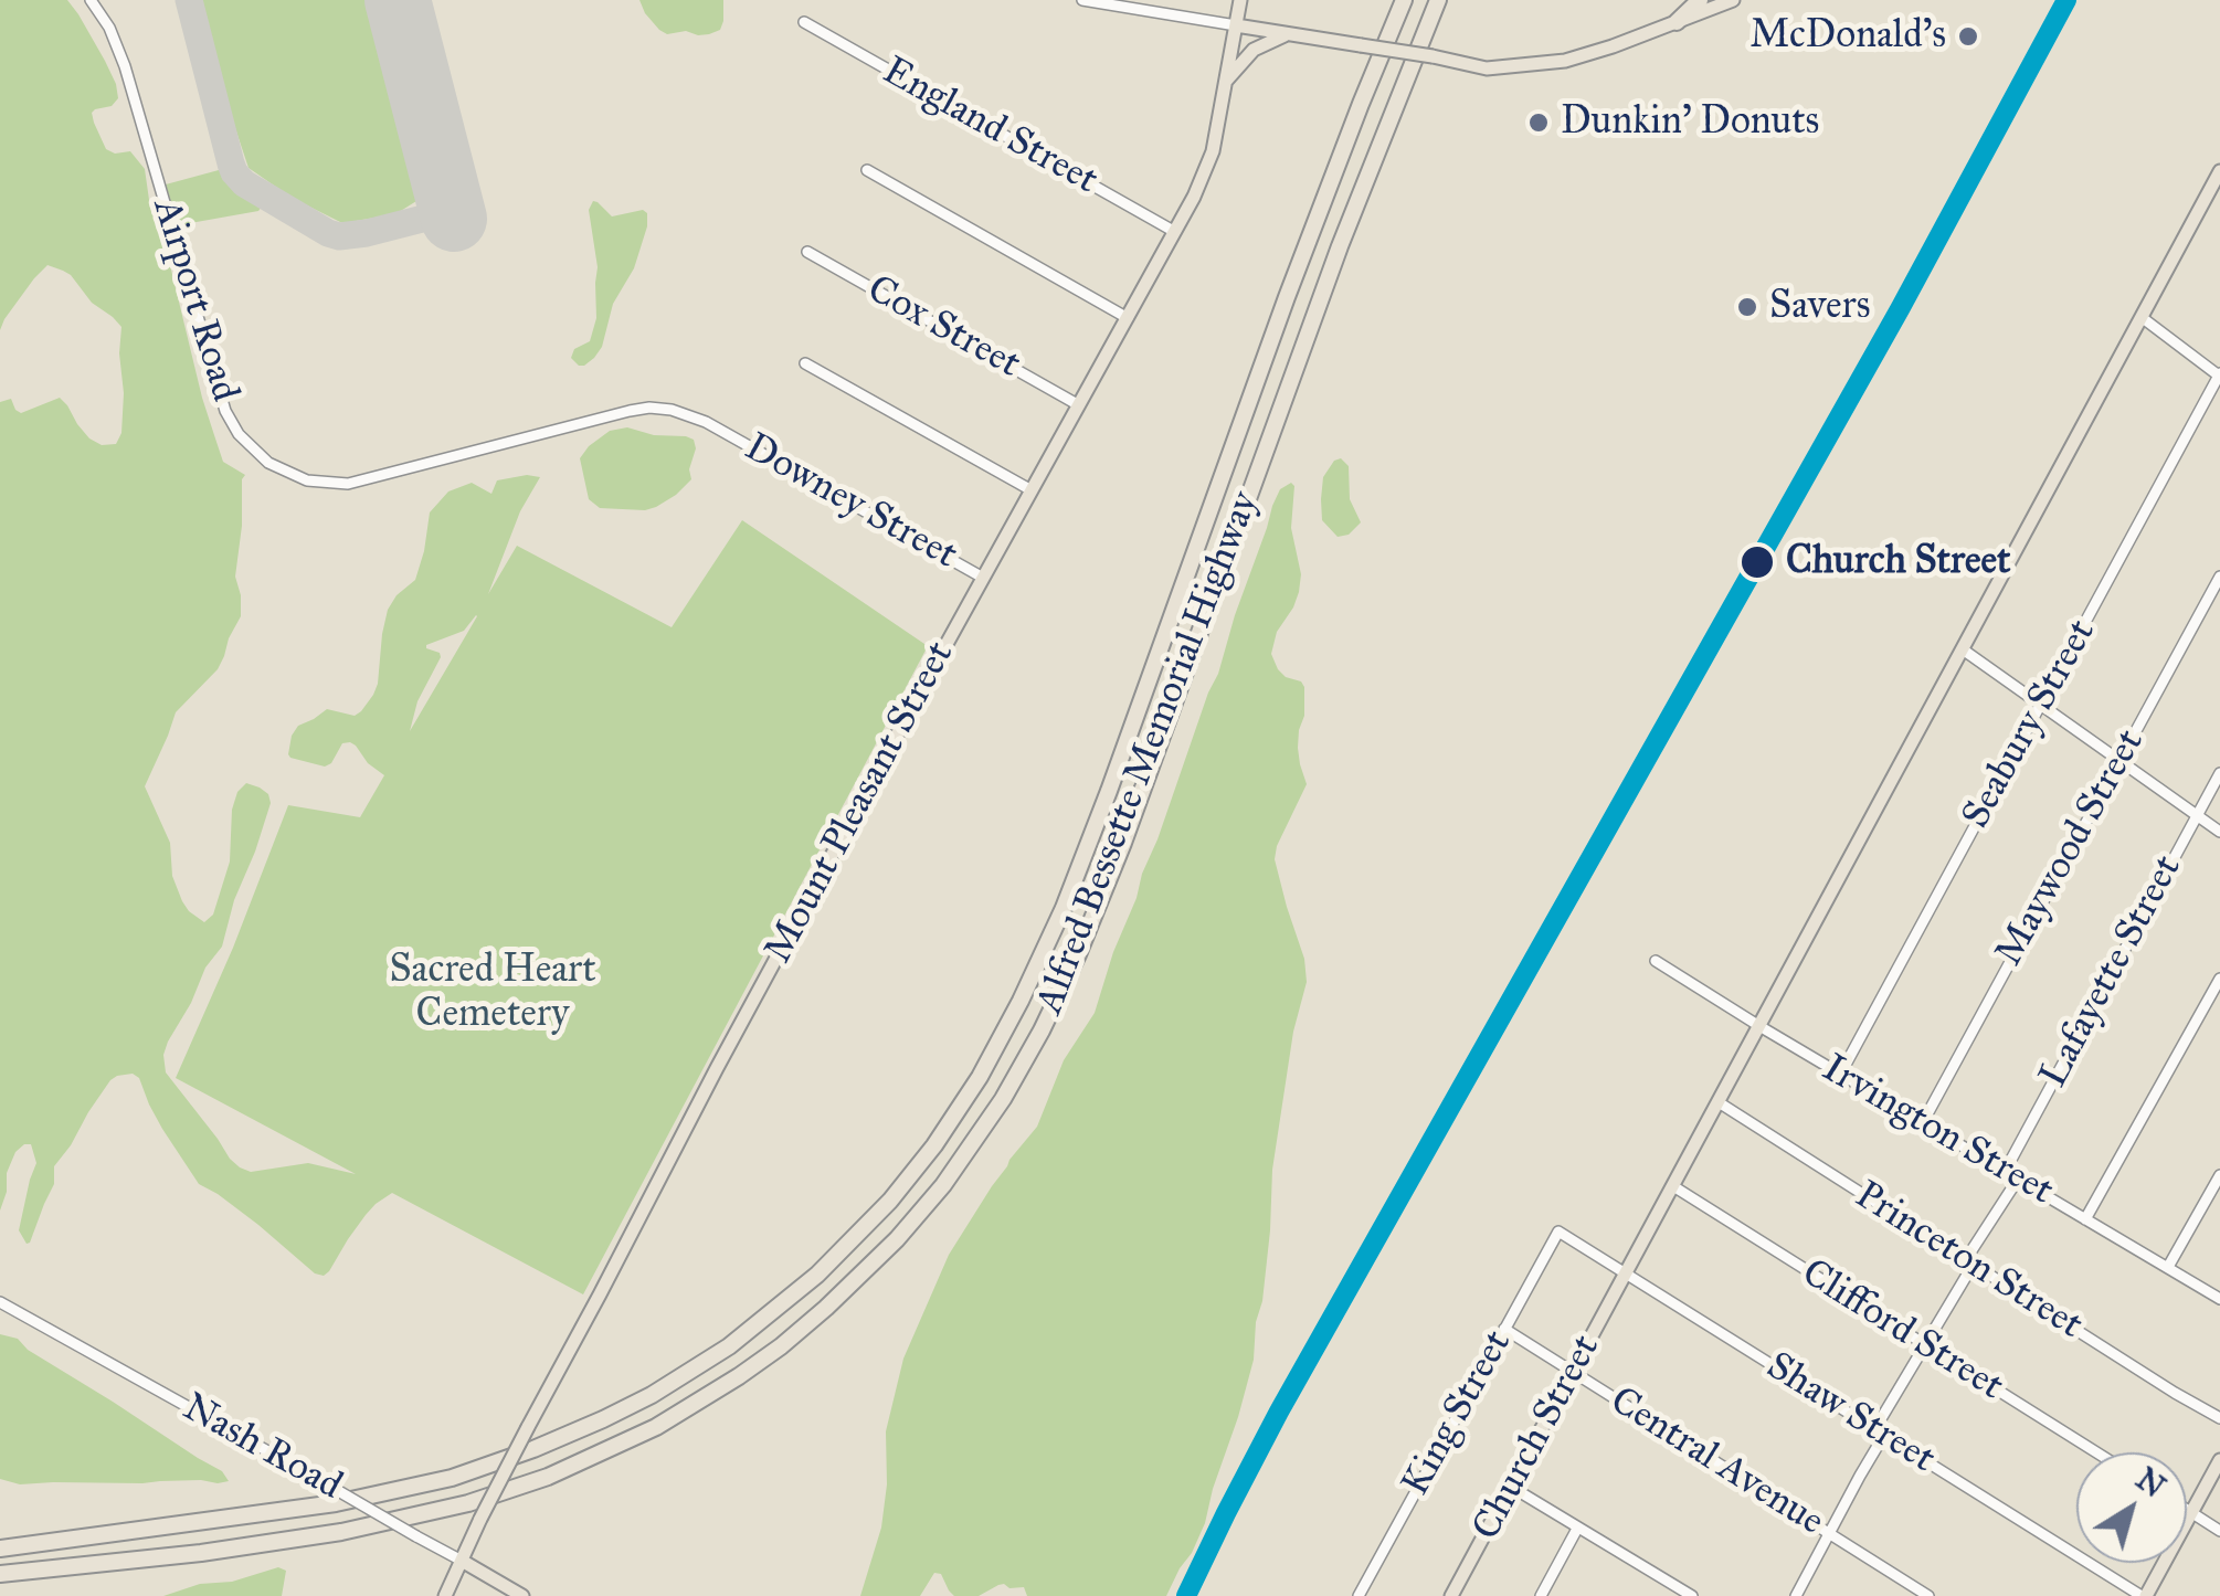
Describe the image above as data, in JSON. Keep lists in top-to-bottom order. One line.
{"streets":{"highway":["Alfred Bessette Memorial Highway"],"main road":["Mount Pleasant Street","Church Street","Nash Road"],"street":["England Street","Airport Road","Cox Street","Downey Street","Seabury Street","Maywood Street","Lafayette Street","Irvington Street","Princeton Street","Clifford Street","King Street","Shaw Street","Central Avenue"]},"crossings":[["England Street","Mount Pleasant Street"],["Airport Road","Downey Street"],["Cox Street","Mount Pleasant Street"],["Downey Street","Mount Pleasant Street"],["Seabury Street","Irvington Street"],["Mount Pleasant Street","Nash Road"],["Maywood Street","Irvington Street"],["Lafayette Street","Irvington Street"],["Irvington Street","Church Street"],["Princeton Street","Church Street"],["Clifford Street","Church Street"],["King Street","Shaw Street"],["King Street","Central Avenue"],["Shaw Street","Church Street"],["Church Street","Central Avenue"]],"parks":["Sacred Heart Cemetery"],"places":["McDonald's","Dunkin' Donuts","Savers","Church Street"],"north":"top right"}
